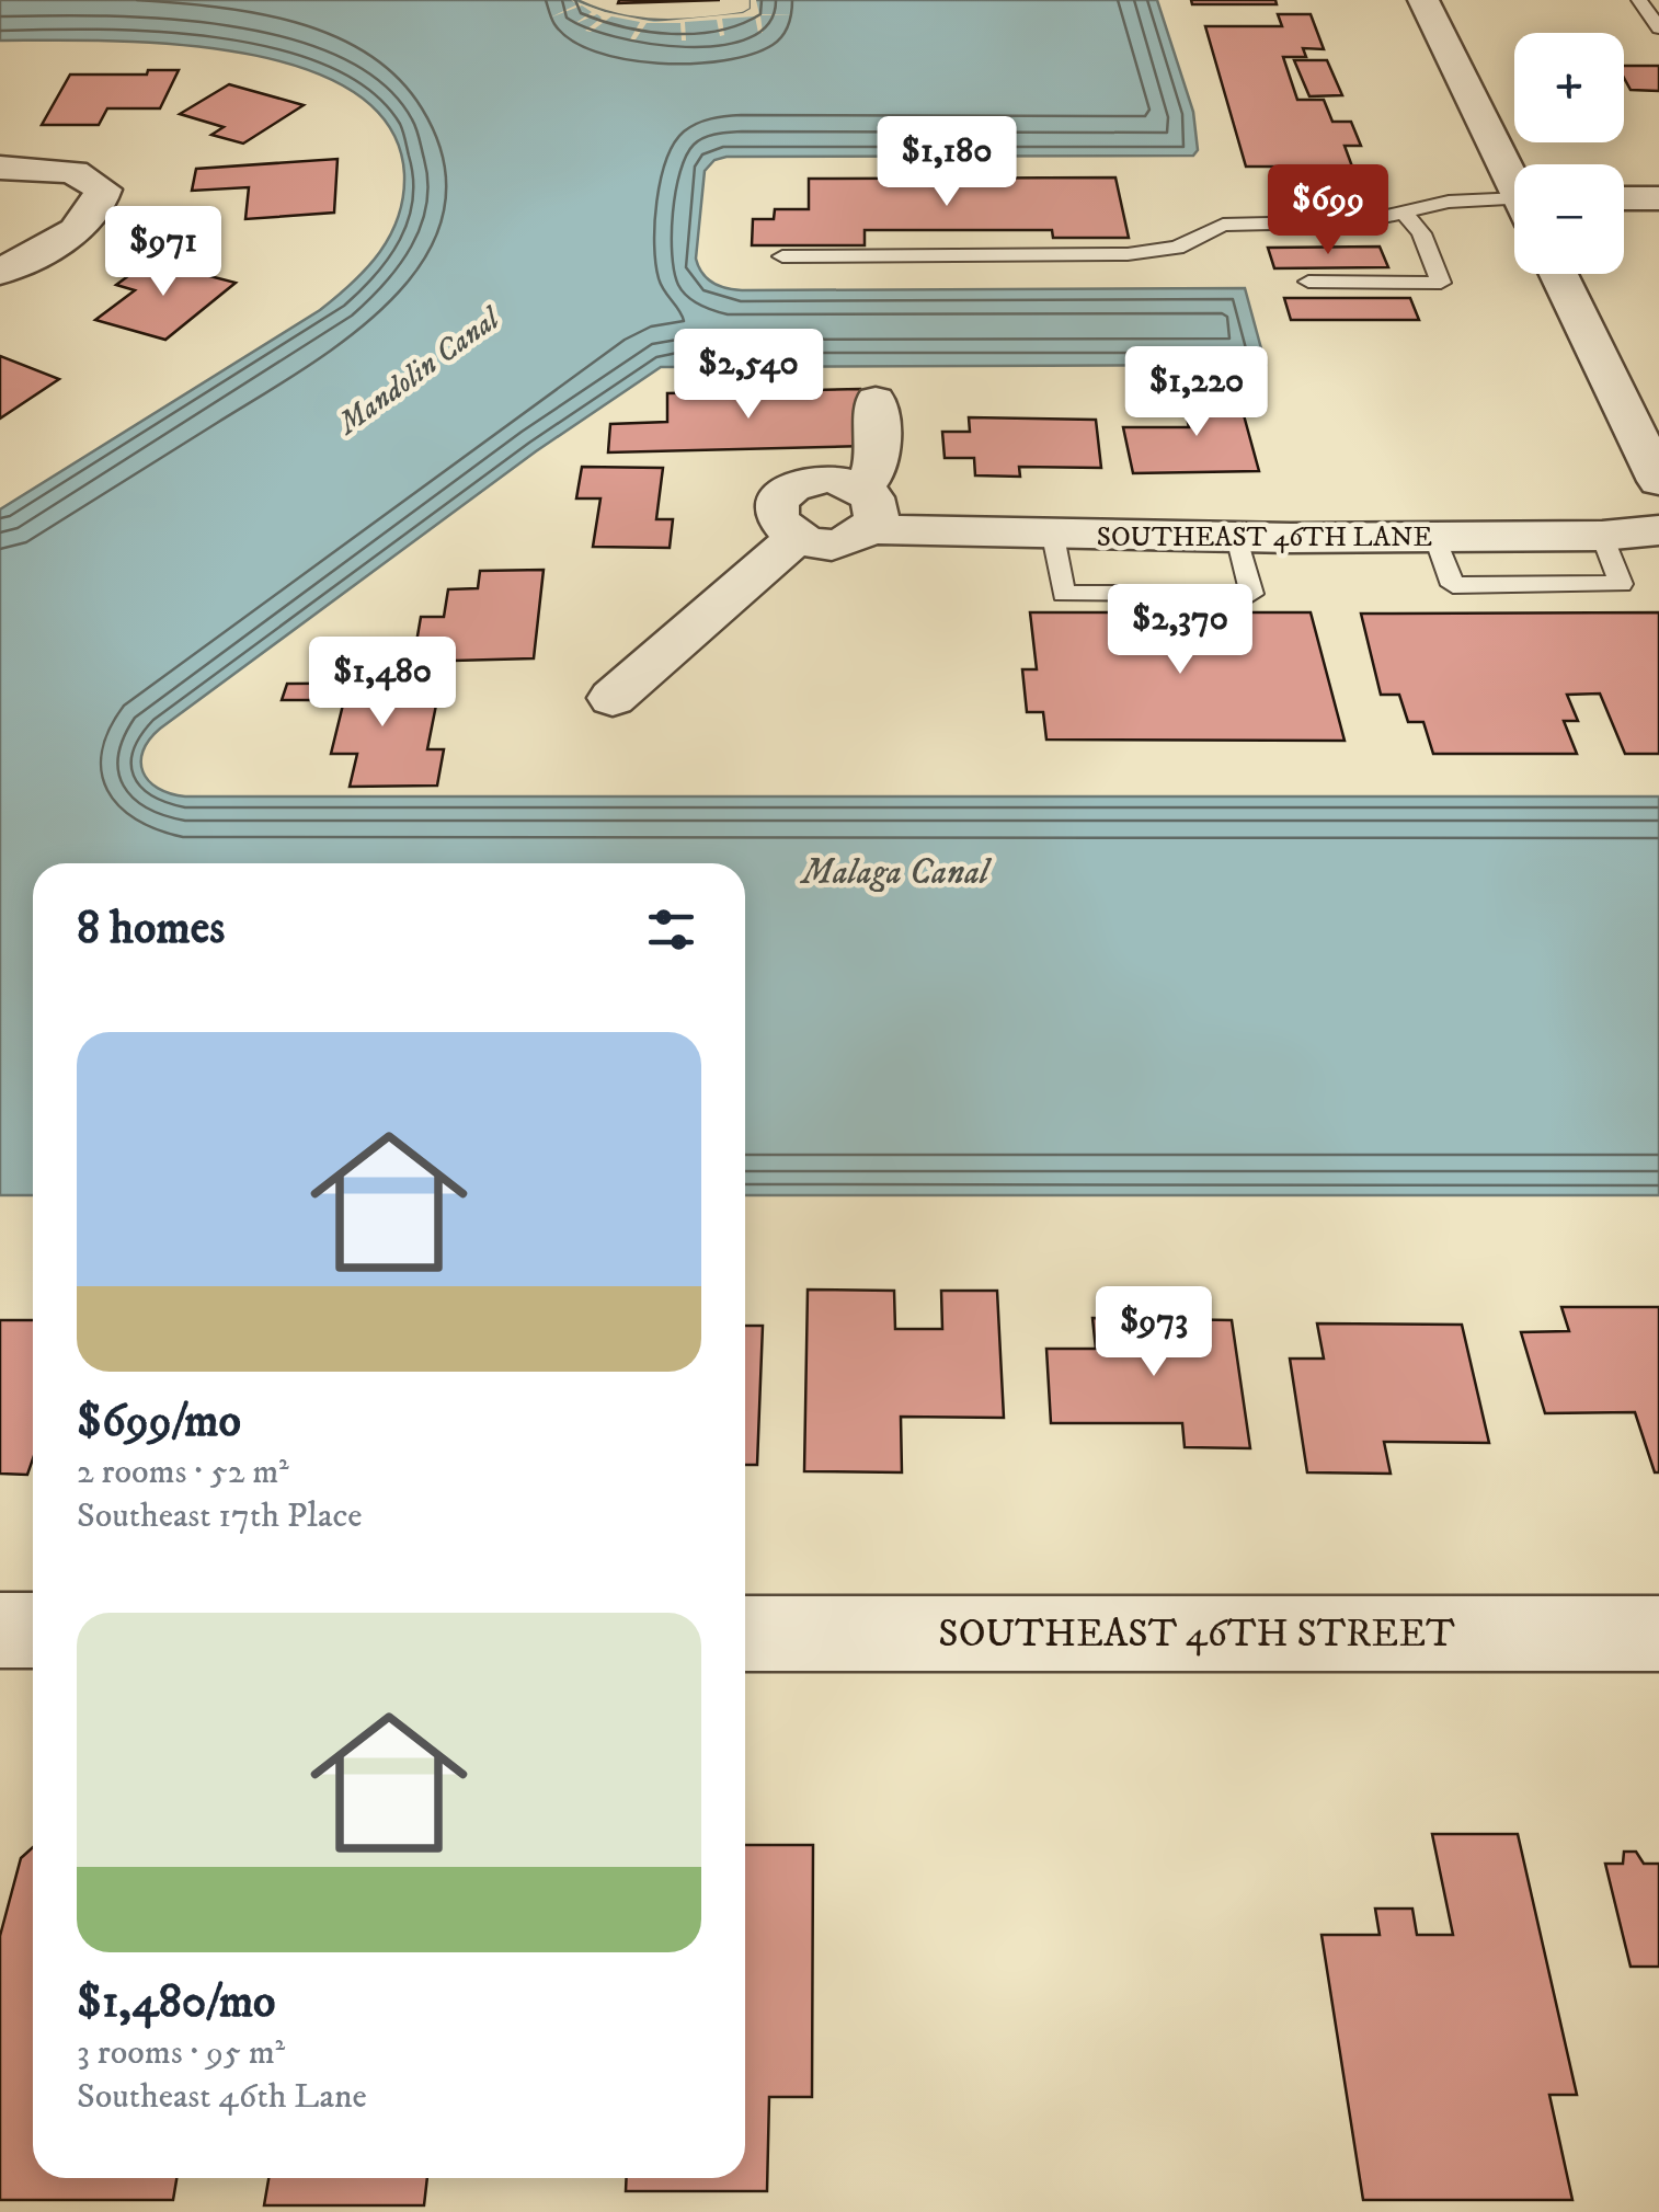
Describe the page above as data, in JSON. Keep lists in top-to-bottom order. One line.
{"streets":{"street":["SOUTHEAST 46TH LANE","SOUTHEAST 46TH STREET"]},"water":["Mandolin Canal","Malaga Canal"],"page":{"map_buttons":["+","−"],"price":["$1,180","$699","$971","$2,540","$1,220","$2,370","$1,480","$973"],"heading":"8 homes","list":[{"name":"$699/mo","note":"2 rooms · 52 m² · Southeast 17th Place"},{"name":"$1,480/mo","note":"3 rooms · 95 m² · Southeast 46th Lane"}]}}
